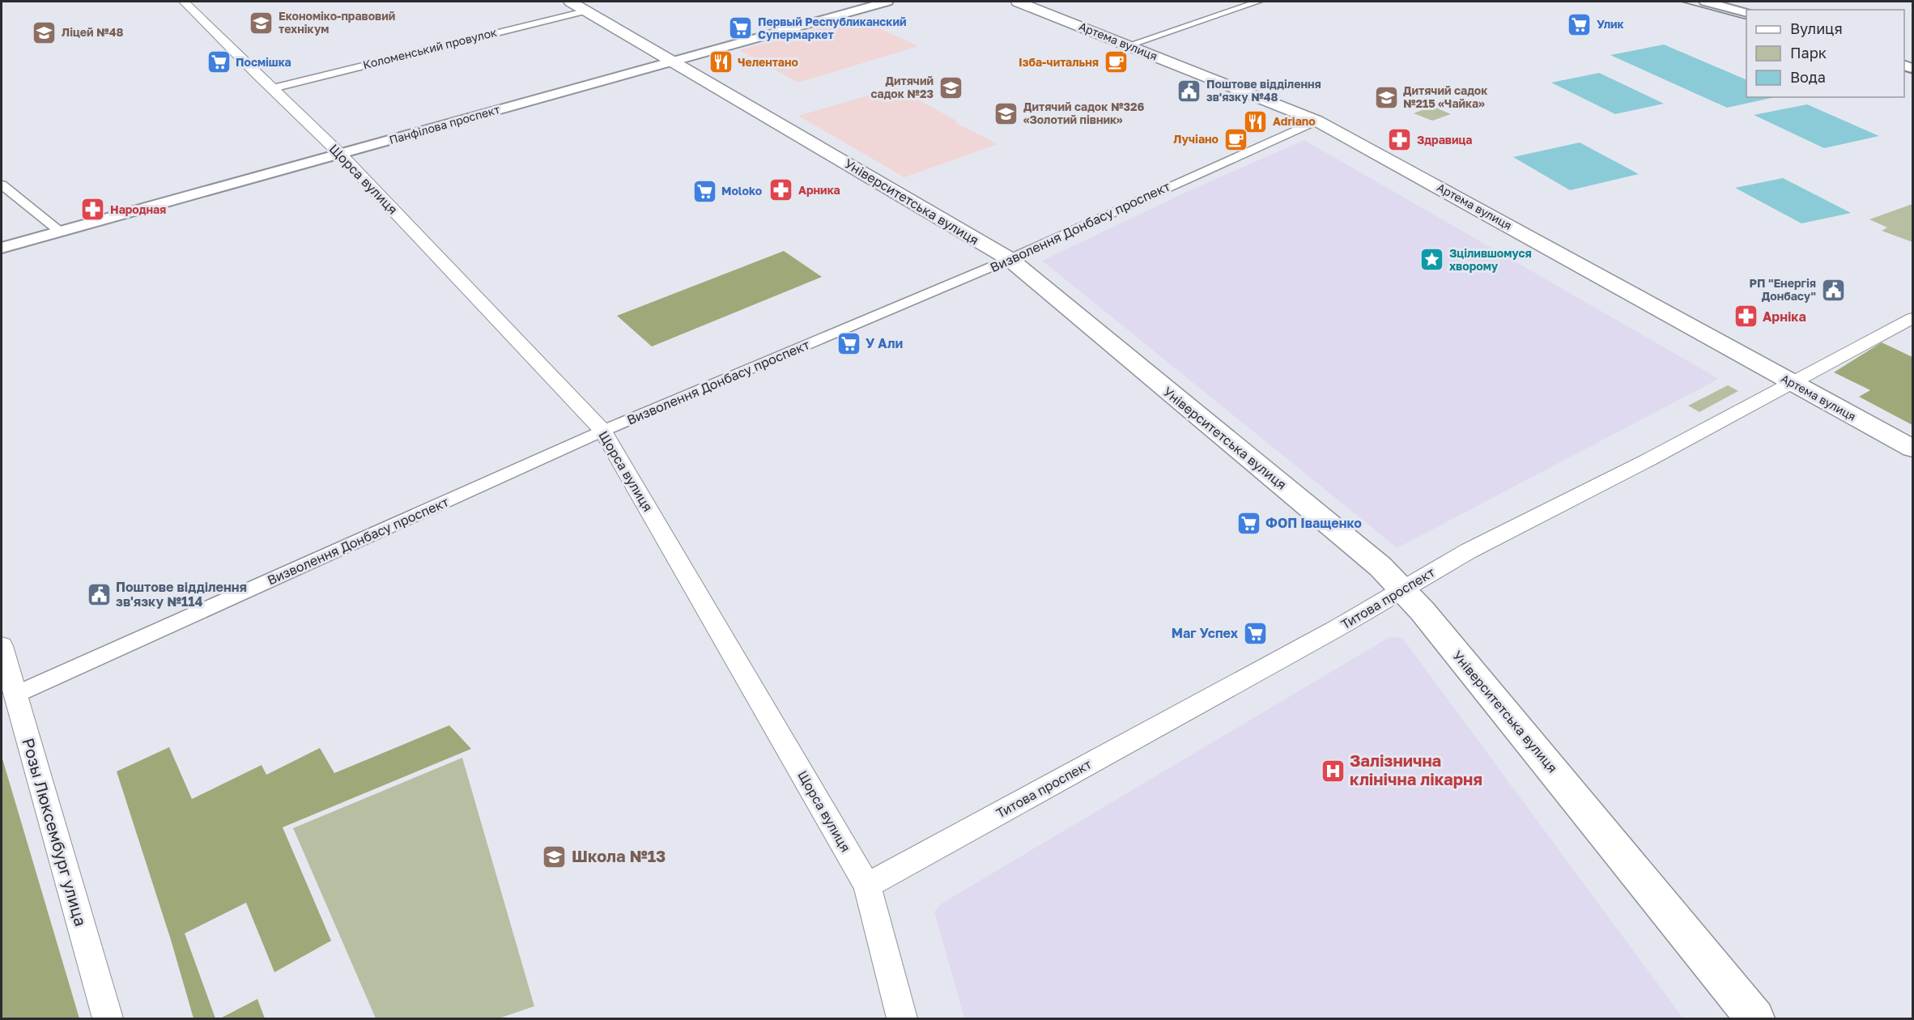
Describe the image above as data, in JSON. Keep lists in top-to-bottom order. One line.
{"streets":{"main road":["Артема вулиця","Панфілова проспект","Університетська вулиця"],"street":["Коломенський провулок","Щорса вулиця","Визволення Донбасу проспект","Титова проспект","Розы Люксембург улица"]},"crossings":[["Артема вулиця","Визволення Донбасу проспект"],["Артема вулиця","Титова проспект"],["Коломенський провулок","Щорса вулиця"],["Коломенський провулок","Університетська вулиця"],["Панфілова проспект","Щорса вулиця"],["Панфілова проспект","Університетська вулиця"],["Щорса вулиця","Визволення Донбасу проспект"],["Щорса вулиця","Титова проспект"],["Університетська вулиця","Визволення Донбасу проспект"],["Університетська вулиця","Титова проспект"],["Визволення Донбасу проспект","Розы Люксембург улица"]],"places":{"school or university":["Економіко-правовий технікум","Ліцей №48","Дитячий садок №23","Дитячий садок №215 «Чайка»","Дитячий садок №326 «Золотий півник»","Школа №13"],"supermarket":["Улик","Первый Республиканский Супермаркет","Посмішка","Moloko","У Али","ФОП Іващенко","Маг Успех"],"restaurant":["Челентано","Adriano"],"cafe":["Ізба-читальня","Лучіано"],"public building":["Поштове відділення зв'язку №48","РП \"Енергія Донбасу\"","Поштове відділення зв'язку №114"],"pharmacy":["Здравица","Арника","Народная","Арніка"],"place":["Зцілившомуся хворому"],"hospital":["Залізнична клінічна лікарня"]},"legend":["Вулиця","Парк","Вода"]}
